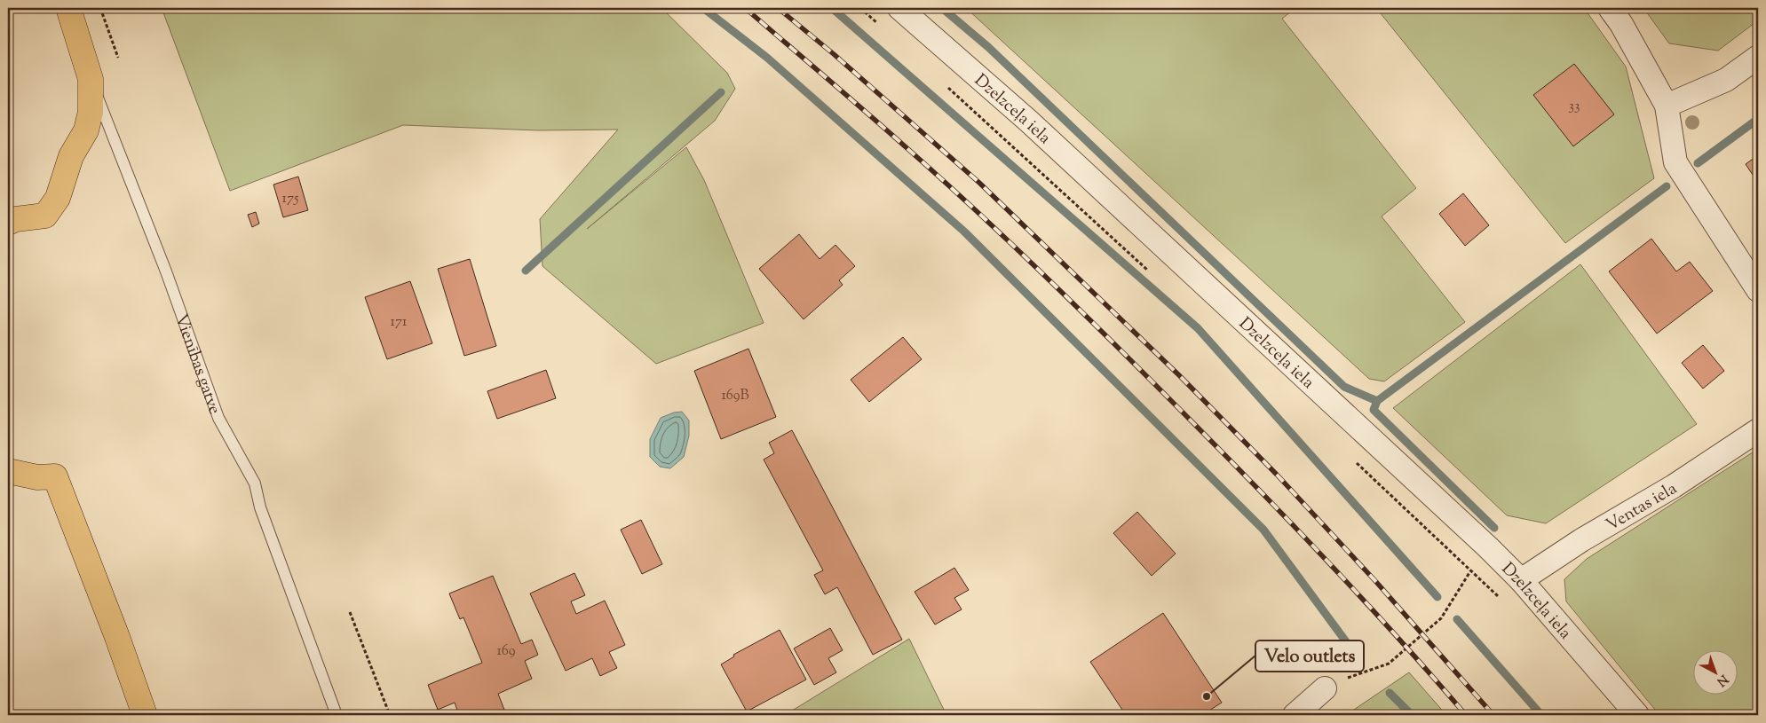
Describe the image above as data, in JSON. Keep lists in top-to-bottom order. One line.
{"streets":{"highway":["Vienības gatve"],"street":["Dzelzceļa iela","Ventas iela"]},"crossings":[["Dzelzceļa iela","Ventas iela"]],"places":["Velo outlets"],"house_numbers":["33","175","171","169B","169"],"north":"bottom right"}
